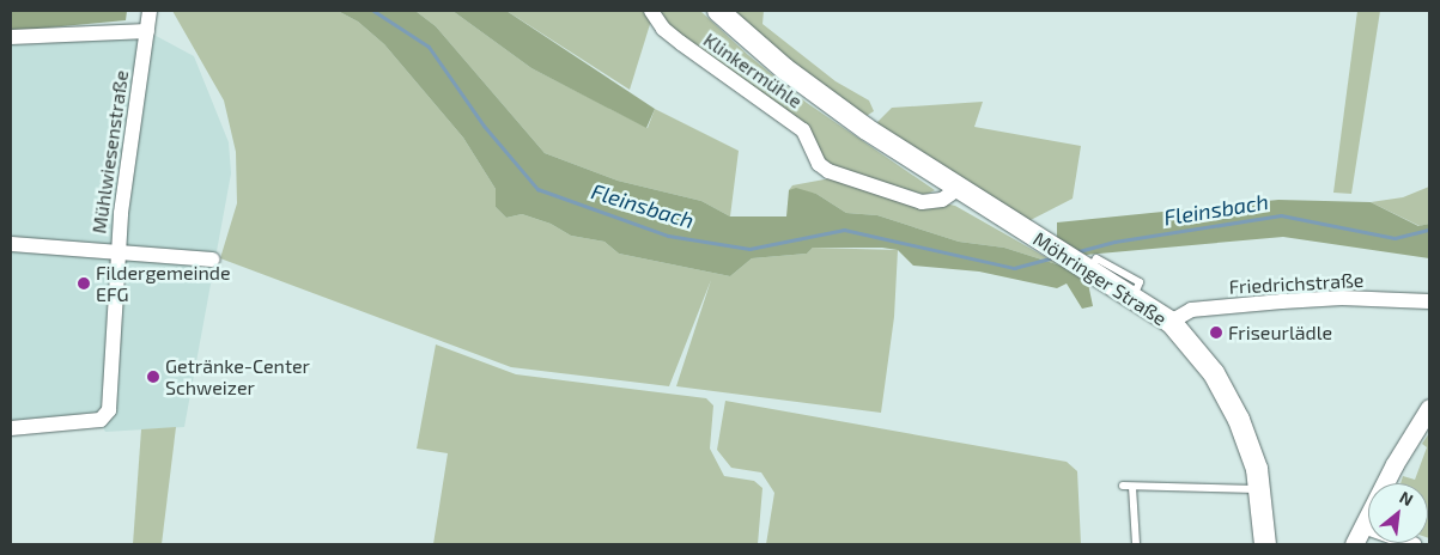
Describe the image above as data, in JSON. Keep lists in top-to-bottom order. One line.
{"streets":{"main road":["Möhringer Straße"],"street":["Klinkermühle","Mühlwiesenstraße","Friedrichstraße"]},"crossings":[["Klinkermühle","Möhringer Straße"],["Möhringer Straße","Friedrichstraße"]],"water":["Fleinsbach"],"places":["Fildergemeinde EFG","Friseurlädle","Getränke-Center Schweizer"],"north":"top right"}
